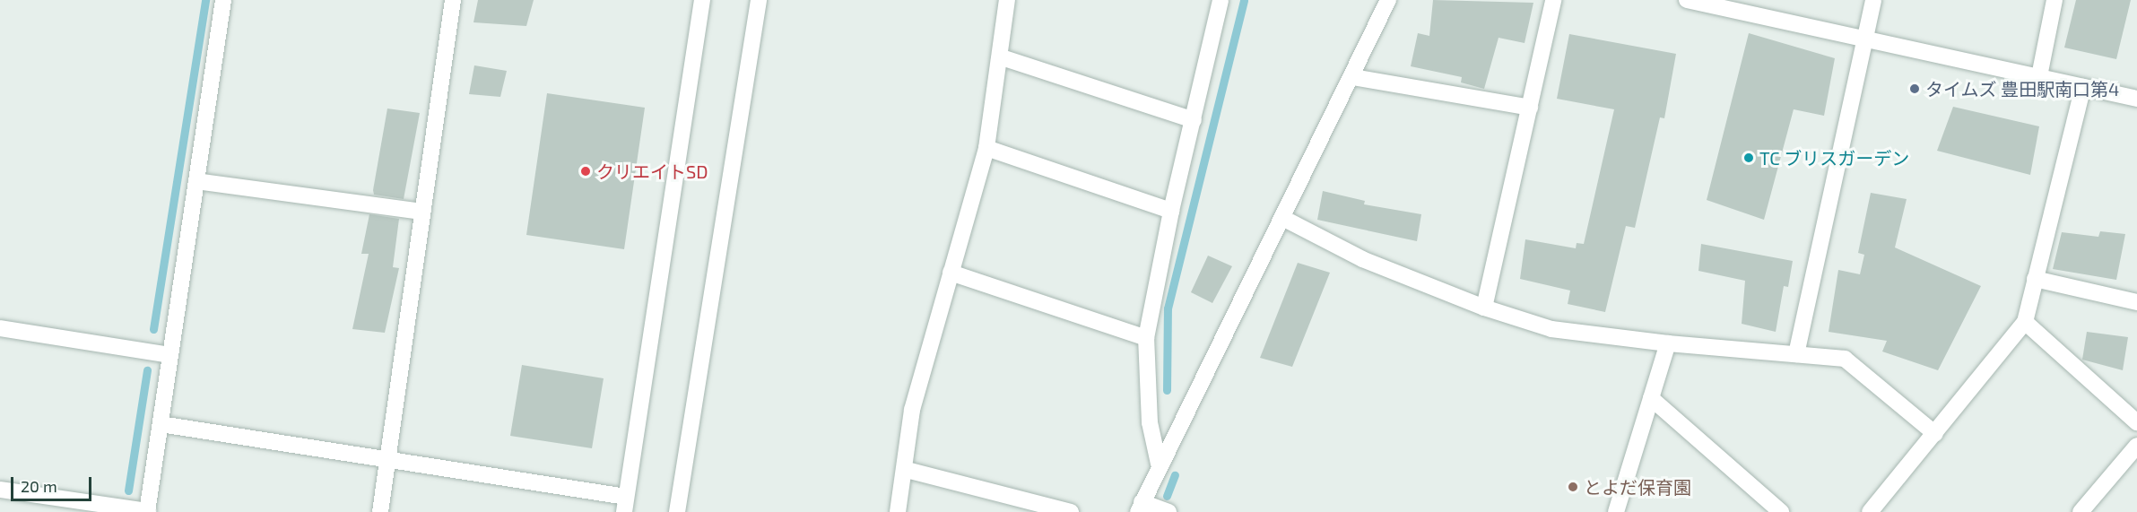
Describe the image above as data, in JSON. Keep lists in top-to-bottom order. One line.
{"places":["タイムズ 豊田駅南口第4","TC ブリスガーデン","クリエイトSD","とよだ保育園"],"scale_bar":"20 m"}
